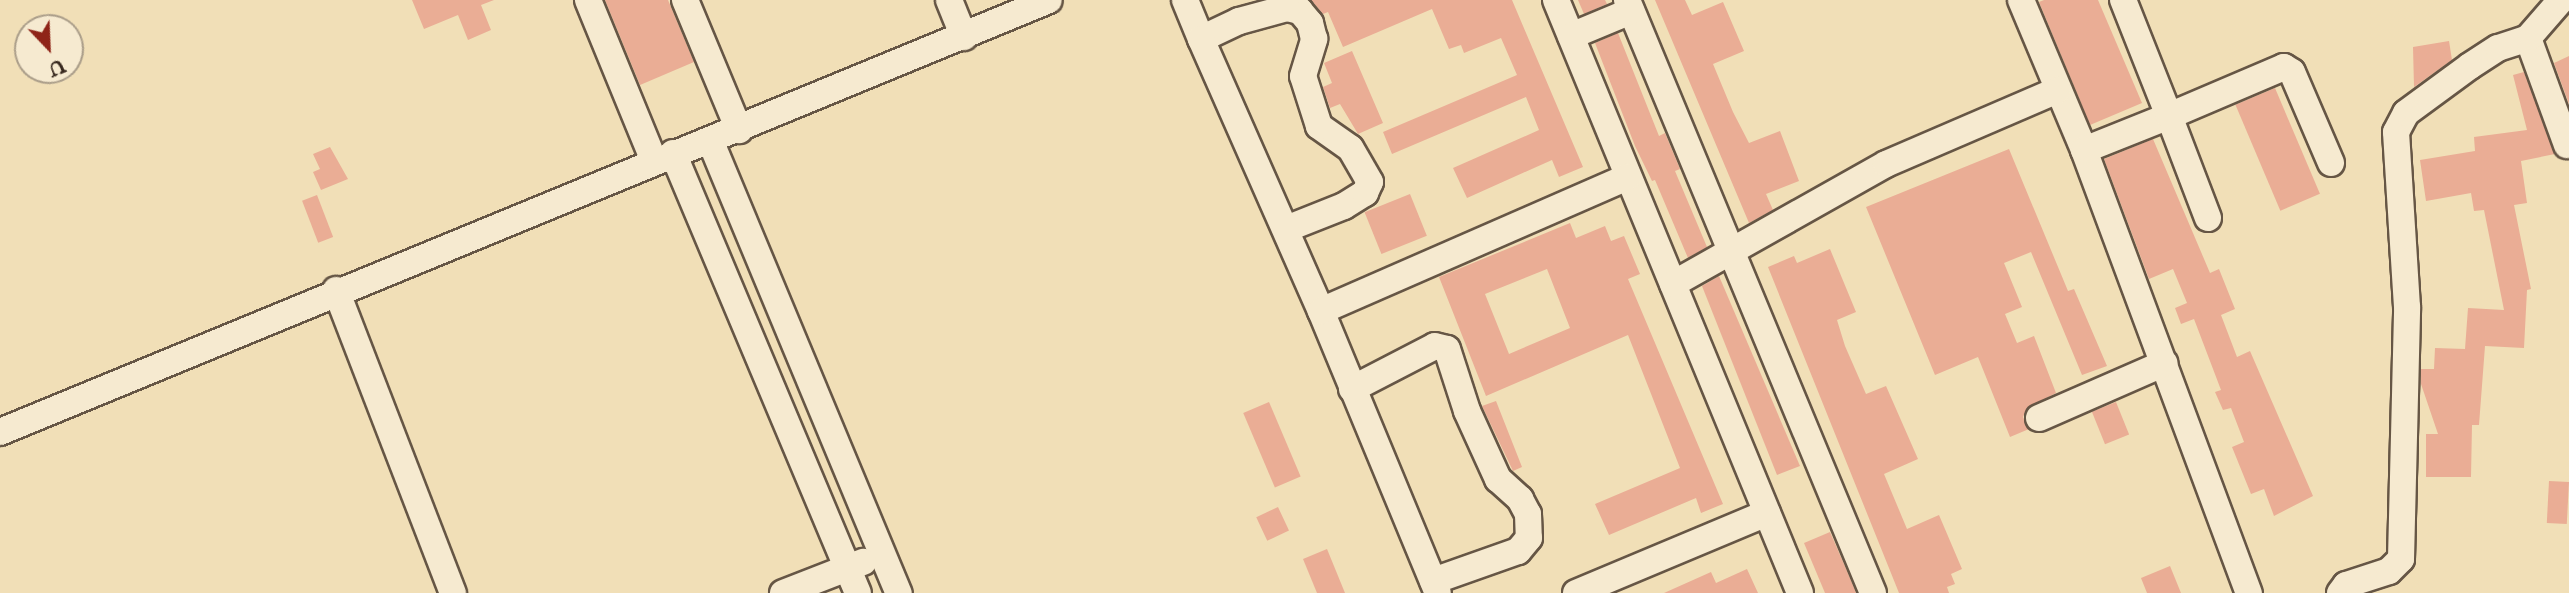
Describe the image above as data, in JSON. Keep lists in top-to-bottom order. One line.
{"north":"bottom right"}
